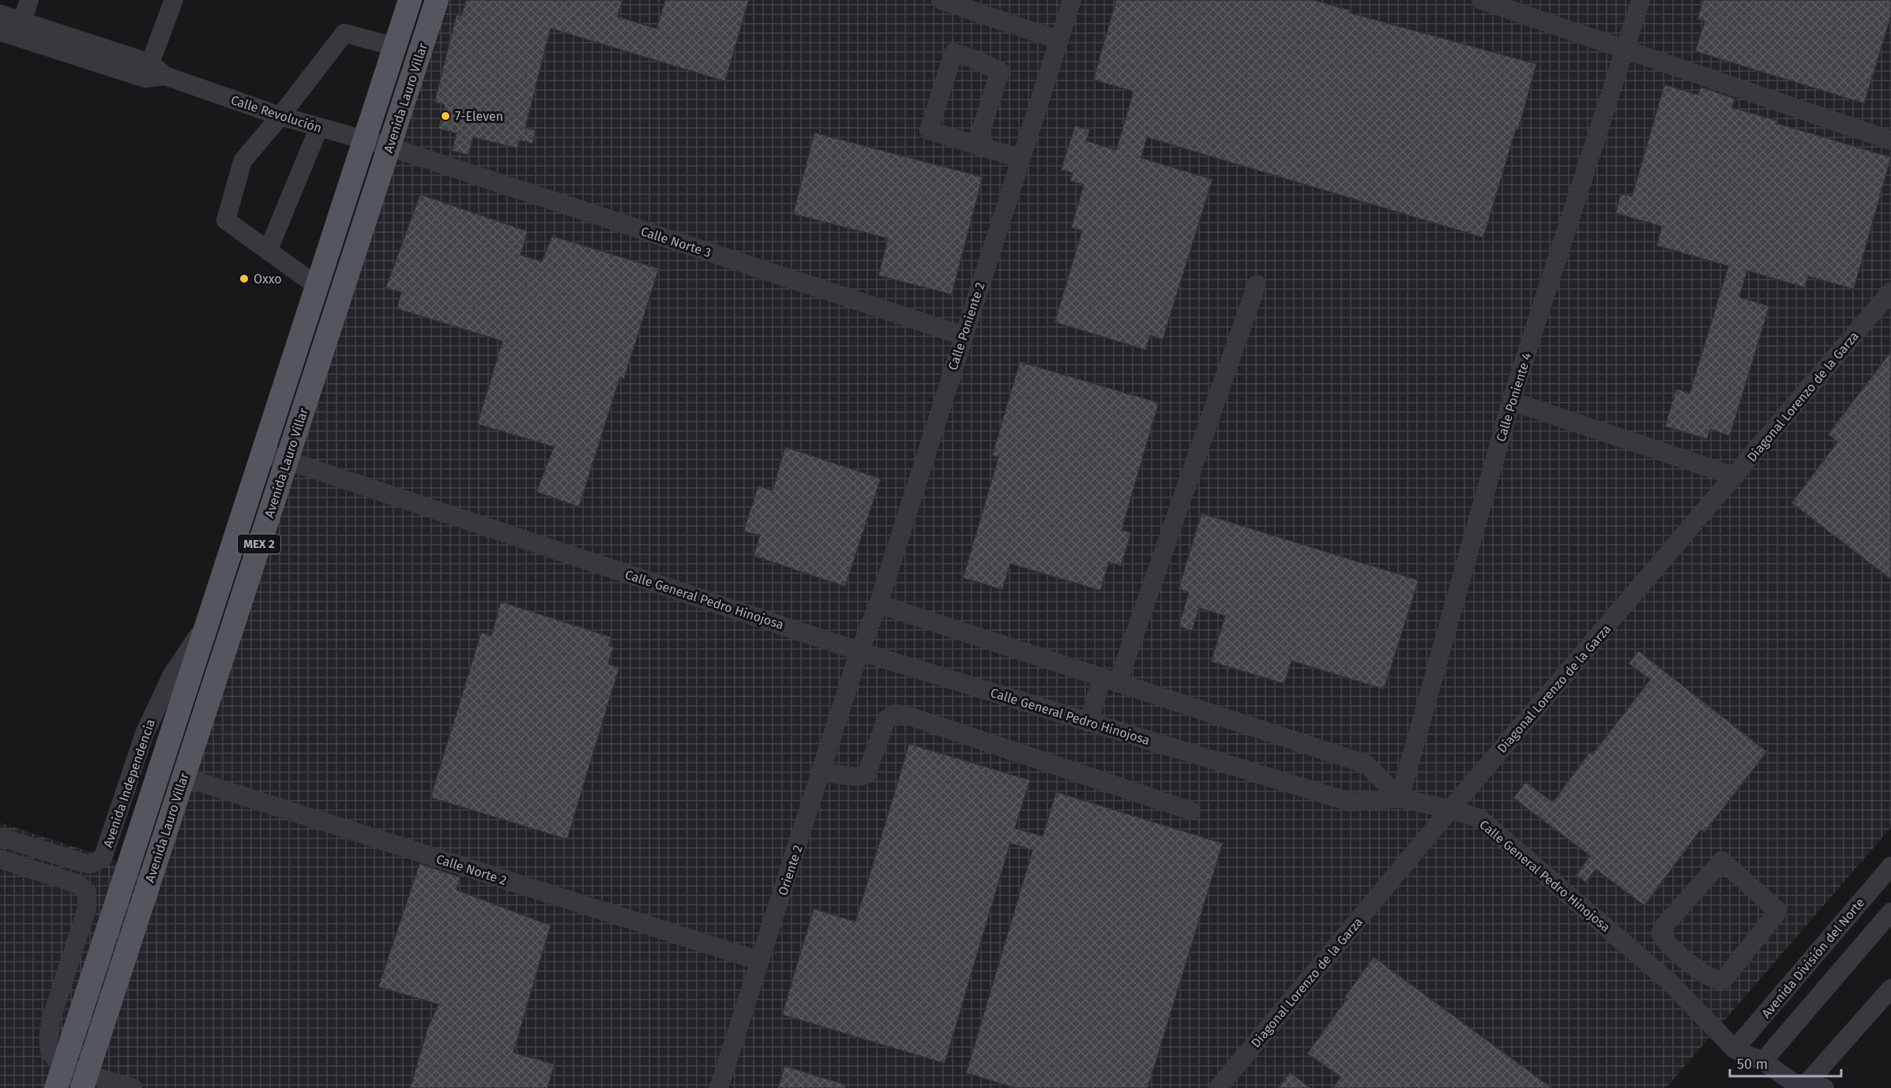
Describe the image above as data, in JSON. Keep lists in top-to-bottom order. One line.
{"streets":{"main road":["Avenida Lauro Villar","MEX 2"],"street":["Calle Revolución","Calle Norte 3","Calle Poniente 2","Diagonal Lorenzo de la Garza","Calle Poniente 4","Calle General Pedro Hinojosa","Avenida Independencia","Calle Norte 2","Oriente 2","Avenida División del Norte"]},"crossings":[["Avenida Lauro Villar","Calle Revolución"],["Avenida Lauro Villar","Calle Norte 3"],["Avenida Lauro Villar","Calle General Pedro Hinojosa"],["Avenida Lauro Villar","Avenida Independencia"],["Avenida Lauro Villar","Calle Norte 2"],["Calle Revolución","Calle Norte 3"],["Calle Norte 3","Calle Poniente 2"],["Calle Poniente 2","Calle General Pedro Hinojosa"],["Calle Poniente 2","Oriente 2"],["Diagonal Lorenzo de la Garza","Calle General Pedro Hinojosa"],["Calle Poniente 4","Calle General Pedro Hinojosa"],["Calle General Pedro Hinojosa","Oriente 2"],["Calle General Pedro Hinojosa","Avenida División del Norte"],["Calle Norte 2","Oriente 2"]],"places":["7-Eleven","Oxxo"],"scale_bar":"50 m"}
